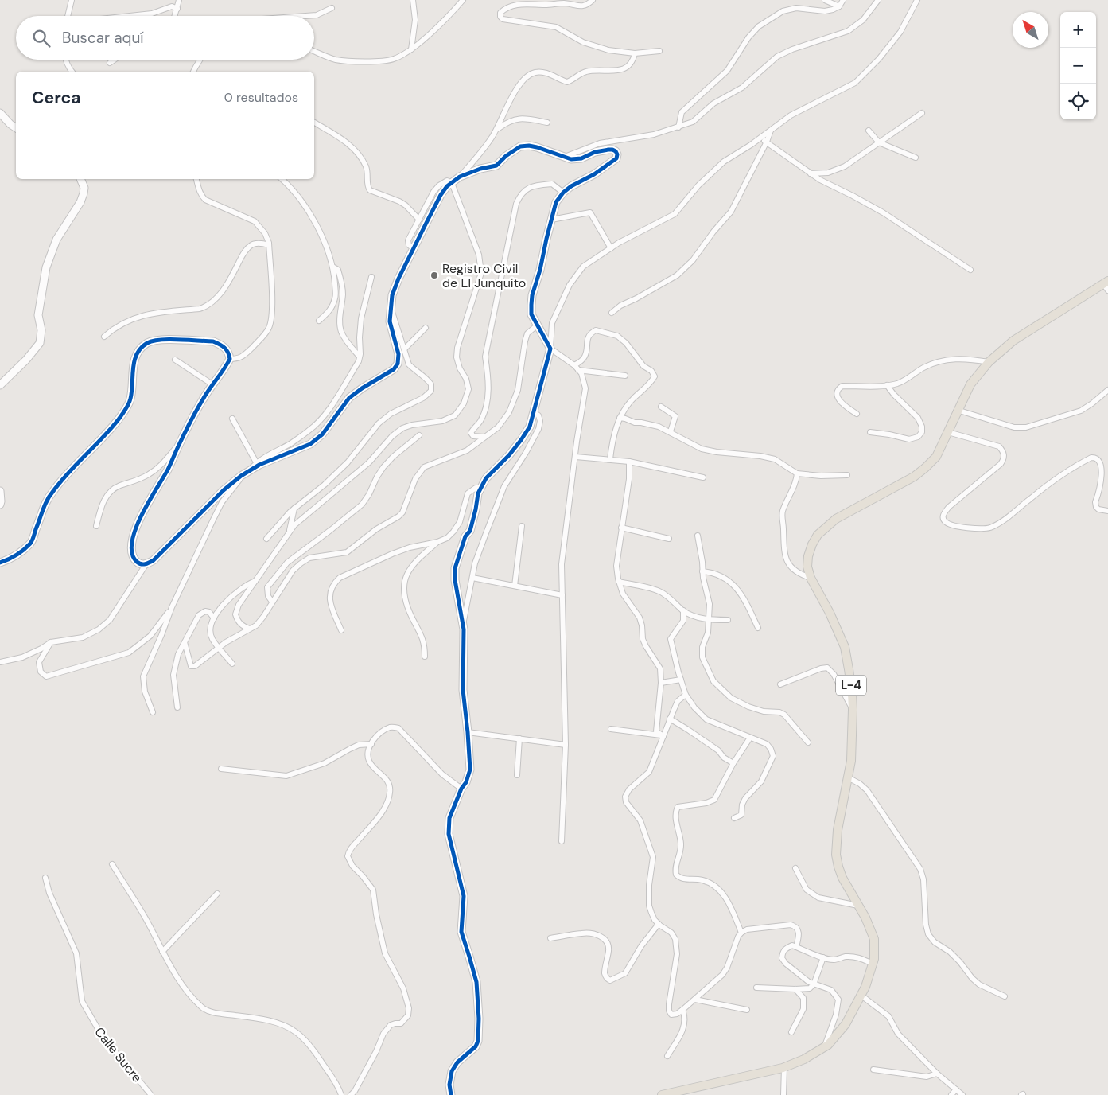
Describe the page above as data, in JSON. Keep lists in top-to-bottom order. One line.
{"streets":{"main road":["L-4"],"street":["Calle Sucre"]},"places":["Registro Civil de El Junquito"],"north":"top left","page":{"map_buttons":["+","−"],"search":"Buscar aquí","heading":["Cerca","0 resultados"]}}
